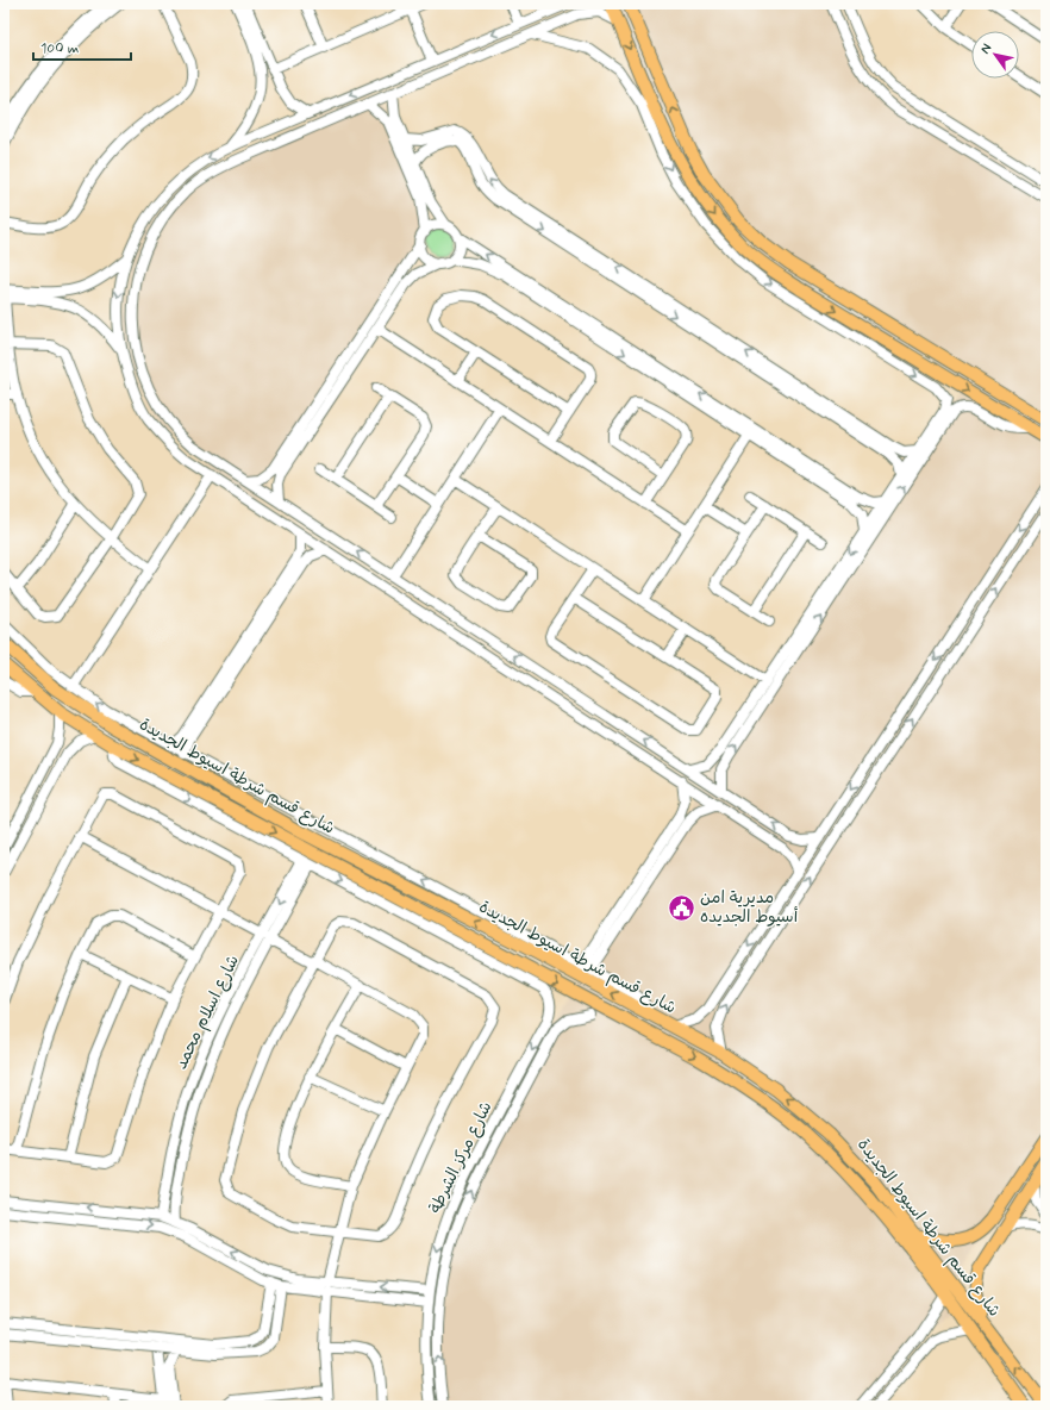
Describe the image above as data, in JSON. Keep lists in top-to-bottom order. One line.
{"streets":{"main road":["شارع قسم شرطة اسيوط الجديدة"],"street":["شارع اسلام محمد","شارع مركز الشرطة"]},"crossings":[["شارع قسم شرطة اسيوط الجديدة","شارع مركز الشرطة"]],"places":{"public building":["مديرية امن أسيوط الجديده"]},"scale_bar":"100 m","north":"top left"}
